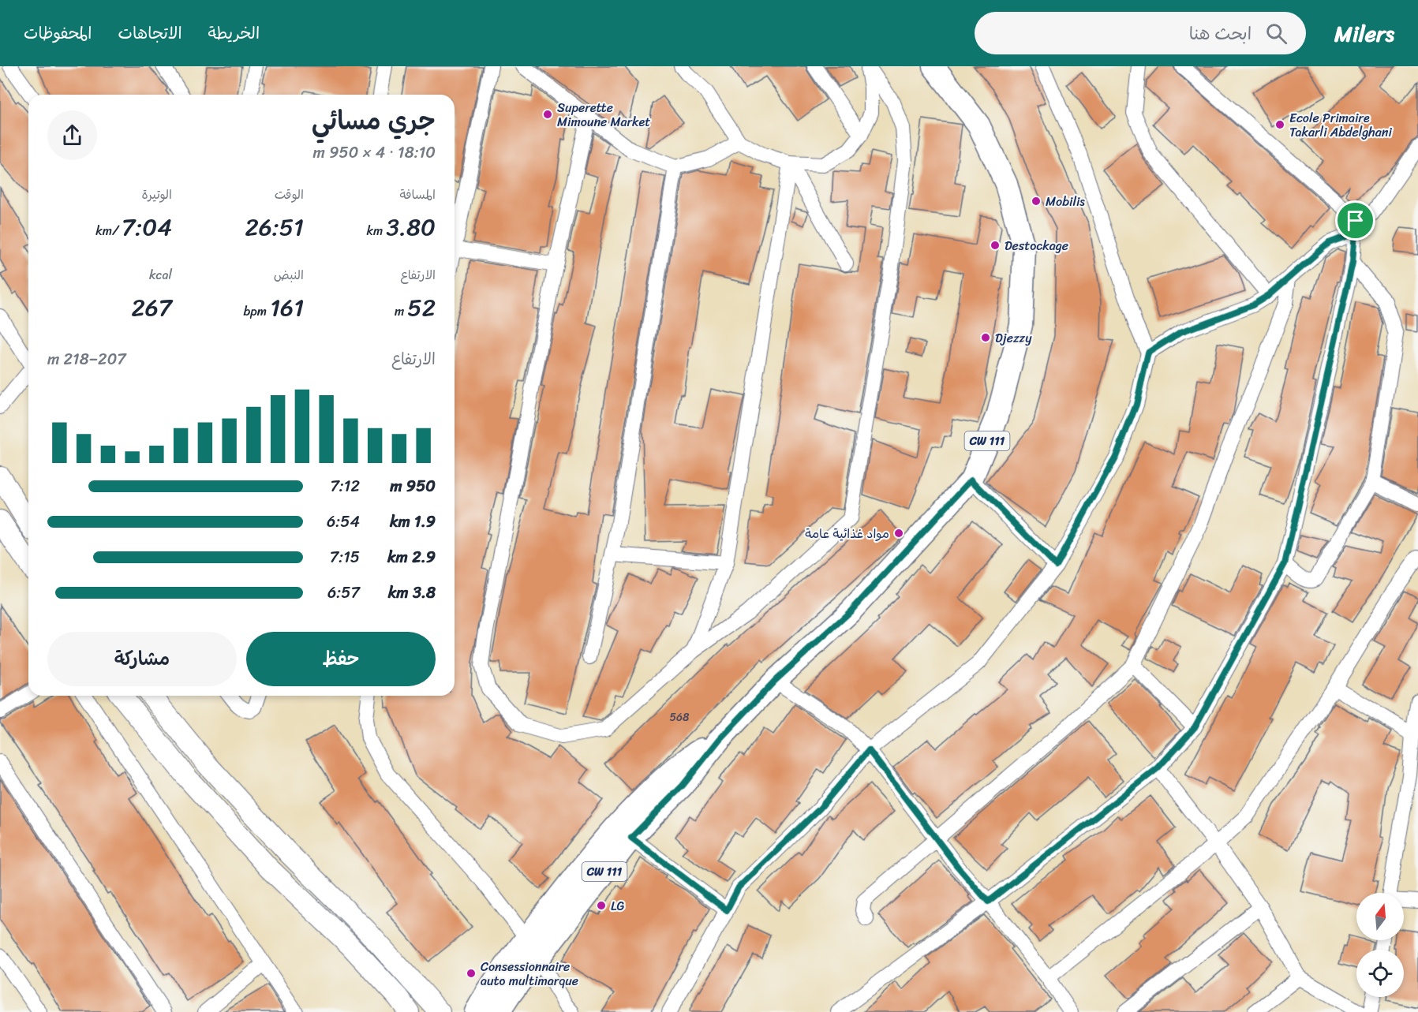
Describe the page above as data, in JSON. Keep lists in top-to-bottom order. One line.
{"streets":{"main road":["CW 111"]},"places":["Superette Mimoune Market","Ecole Primaire Takarli Abdelghani","Mobilis","Destockage","Djezzy","مواد غذائية عامة","LG","Consessionnaire auto multimarque"],"house_numbers":["568"],"north":"top","page":{"header":"Milers","search":"ابحث هنا","nav":["الخريطة","الاتجاهات","المحفوظات"],"heading":["جري مسائي","18:10 · 4 × 950 m"],"stats":[["المسافة","3.80 km"],["الوقت","26:51"],["الوتيرة","7:04 /km"],["الارتفاع","52 m"],["النبض","161 bpm"],["kcal","267"]],"chart":["الارتفاع","207–218 m"],"list":[{"name":"950 m","note":"7:12"},{"name":"1.9 km","note":"6:54"},{"name":"2.9 km","note":"7:15"},{"name":"3.8 km","note":"6:57"}],"buttons":["حفظ","مشاركة"]}}
